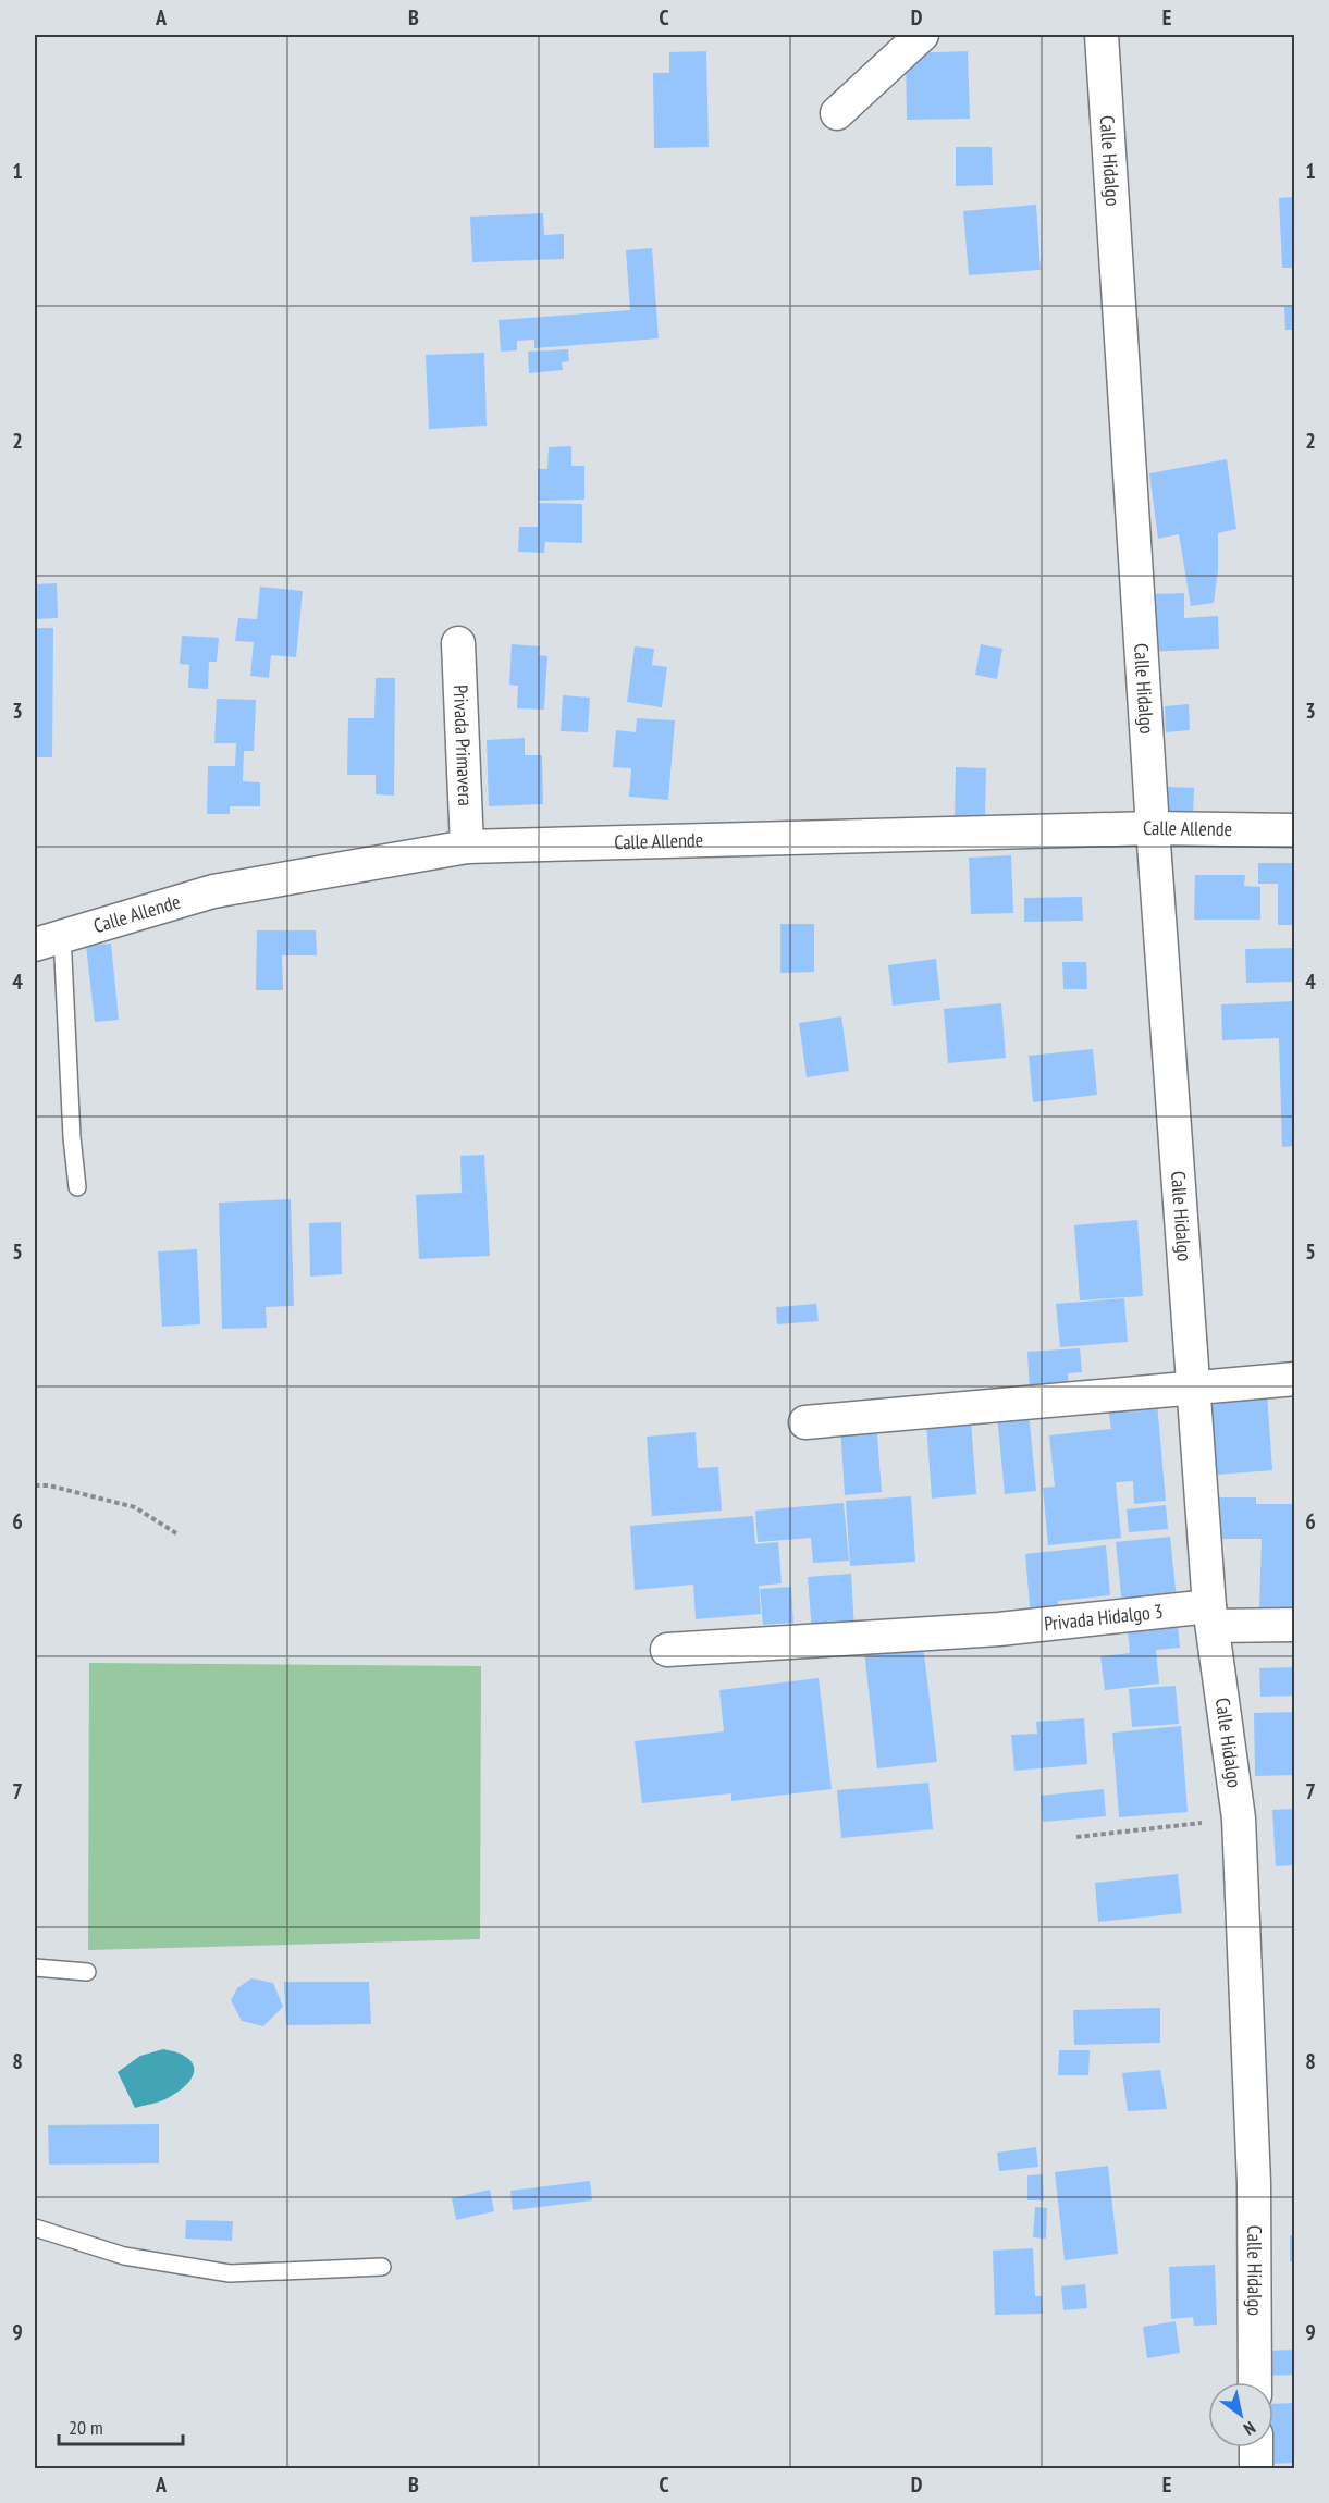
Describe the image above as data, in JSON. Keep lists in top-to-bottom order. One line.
{"streets":{"street":["Calle Hidalgo","Privada Primavera","Calle Allende","Privada Hidalgo 3"]},"crossings":[["Calle Hidalgo","Calle Allende"],["Calle Hidalgo","Privada Hidalgo 3"],["Privada Primavera","Calle Allende"]],"scale_bar":"20 m","north":"bottom right","grid":{"columns":["A","B","C","D","E"],"rows":["1","2","3","4","5","6","7","8","9"]}}
